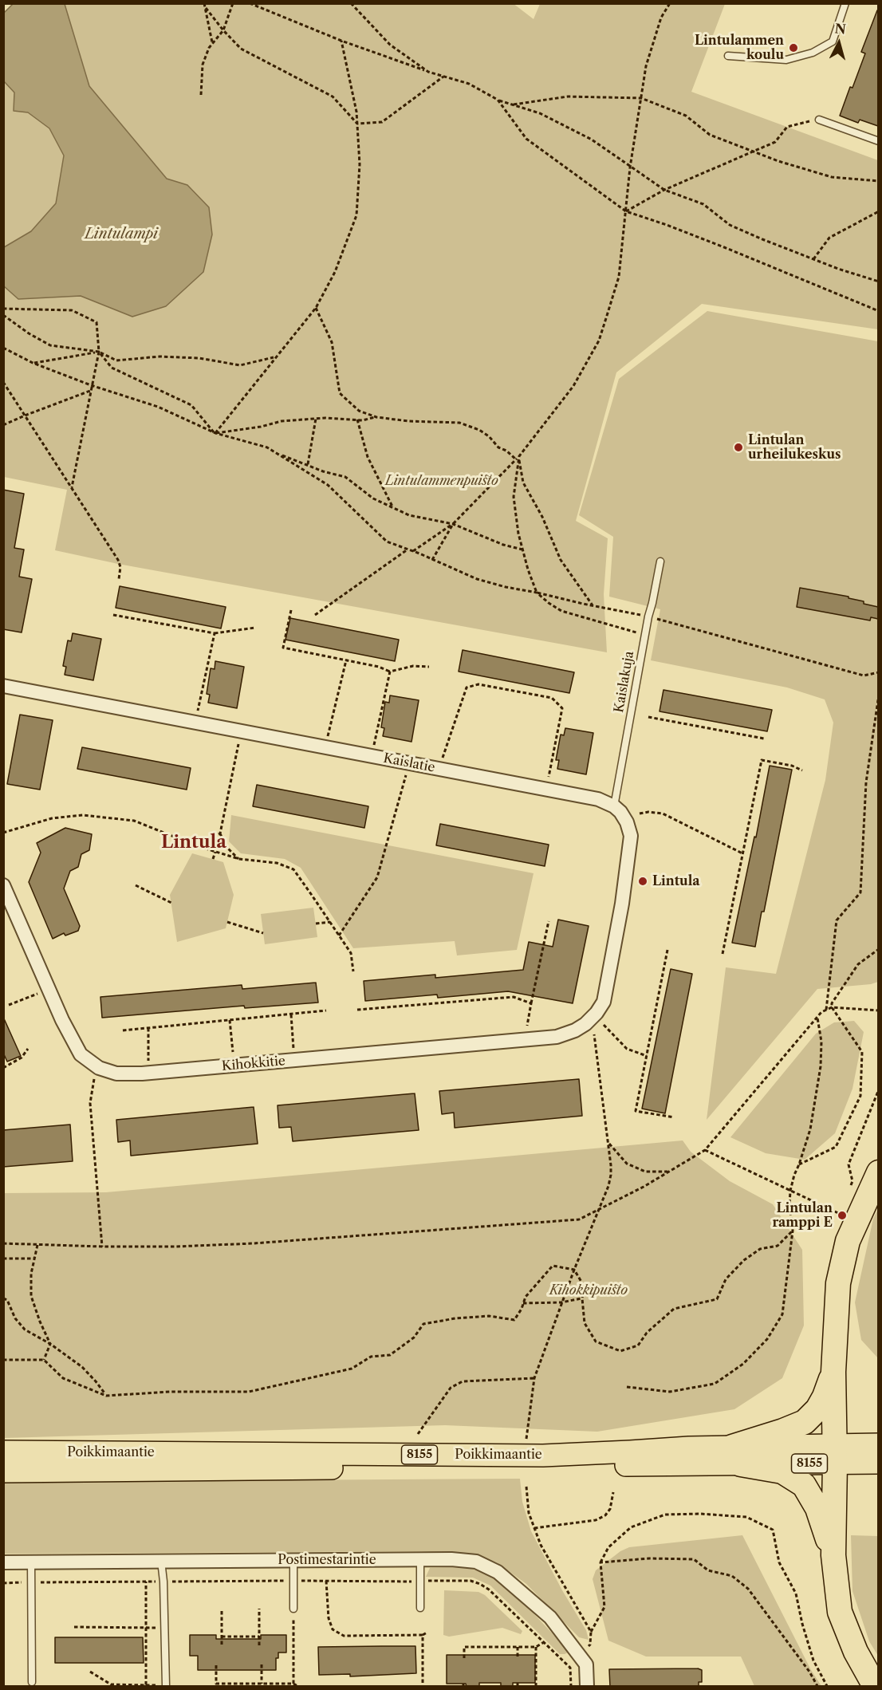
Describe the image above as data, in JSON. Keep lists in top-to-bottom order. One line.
{"streets":{"main road":["Poikkimaantie","8155"],"street":["Kaislatie","Kihokkitie","Postimestarintie"],"lane":["Kaislakuja"]},"crossings":[["Kaislakuja","Kaislatie"],["Kaislakuja","Kihokkitie"],["Kaislatie","Kihokkitie"]],"districts":["Lintula"],"water":["Lintulampi"],"parks":["Lintulammenpuisto","Kihokkipuisto"],"places":["Lintulammen koulu","Lintulan urheilukeskus","Lintula","Lintulan ramppi E"],"north":"top"}
